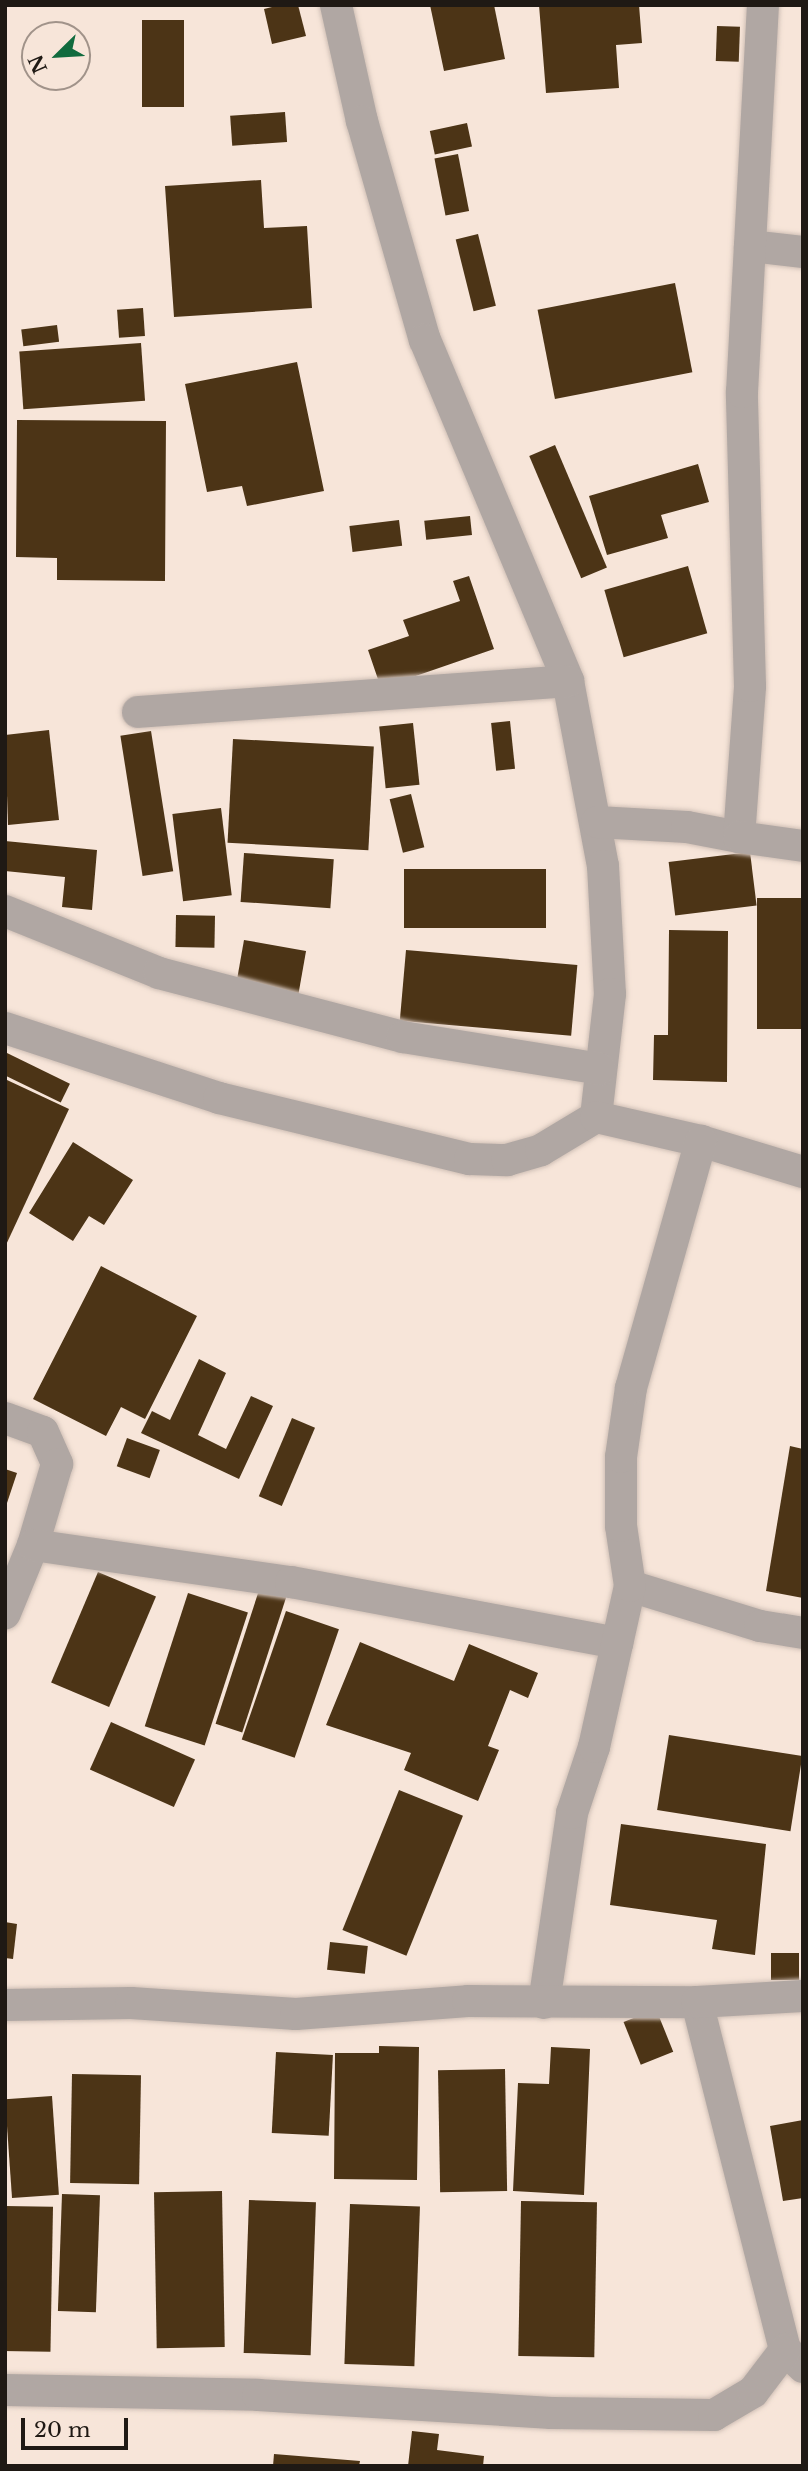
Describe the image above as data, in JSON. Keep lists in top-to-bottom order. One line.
{"scale_bar":"20 m","north":"bottom left"}
